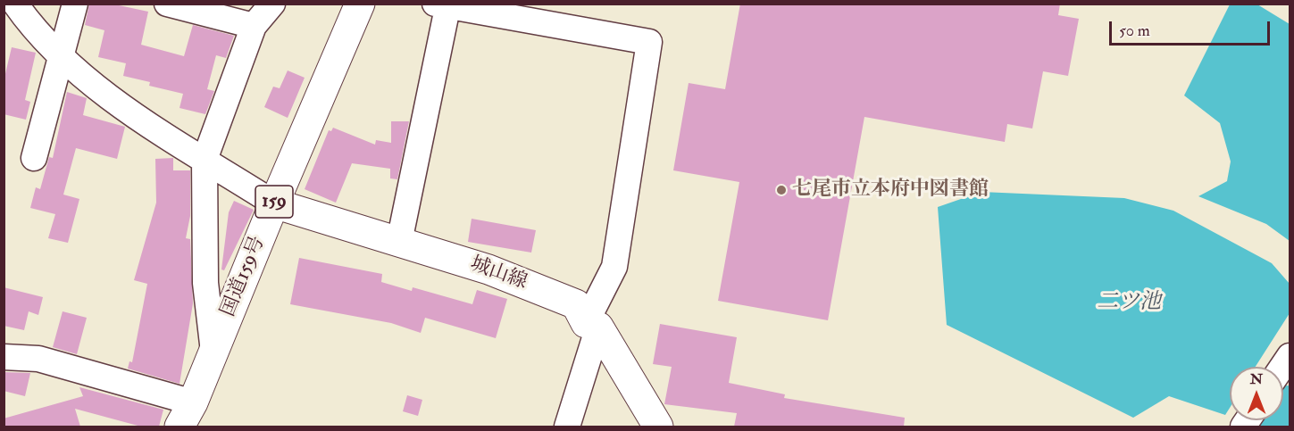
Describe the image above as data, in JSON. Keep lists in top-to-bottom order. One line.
{"streets":{"main road":["159","城山線","国道159号"]},"crossings":[["城山線","国道159号"]],"water":["二ツ池"],"places":["七尾市立本府中図書館"],"scale_bar":"50 m","north":"top"}
